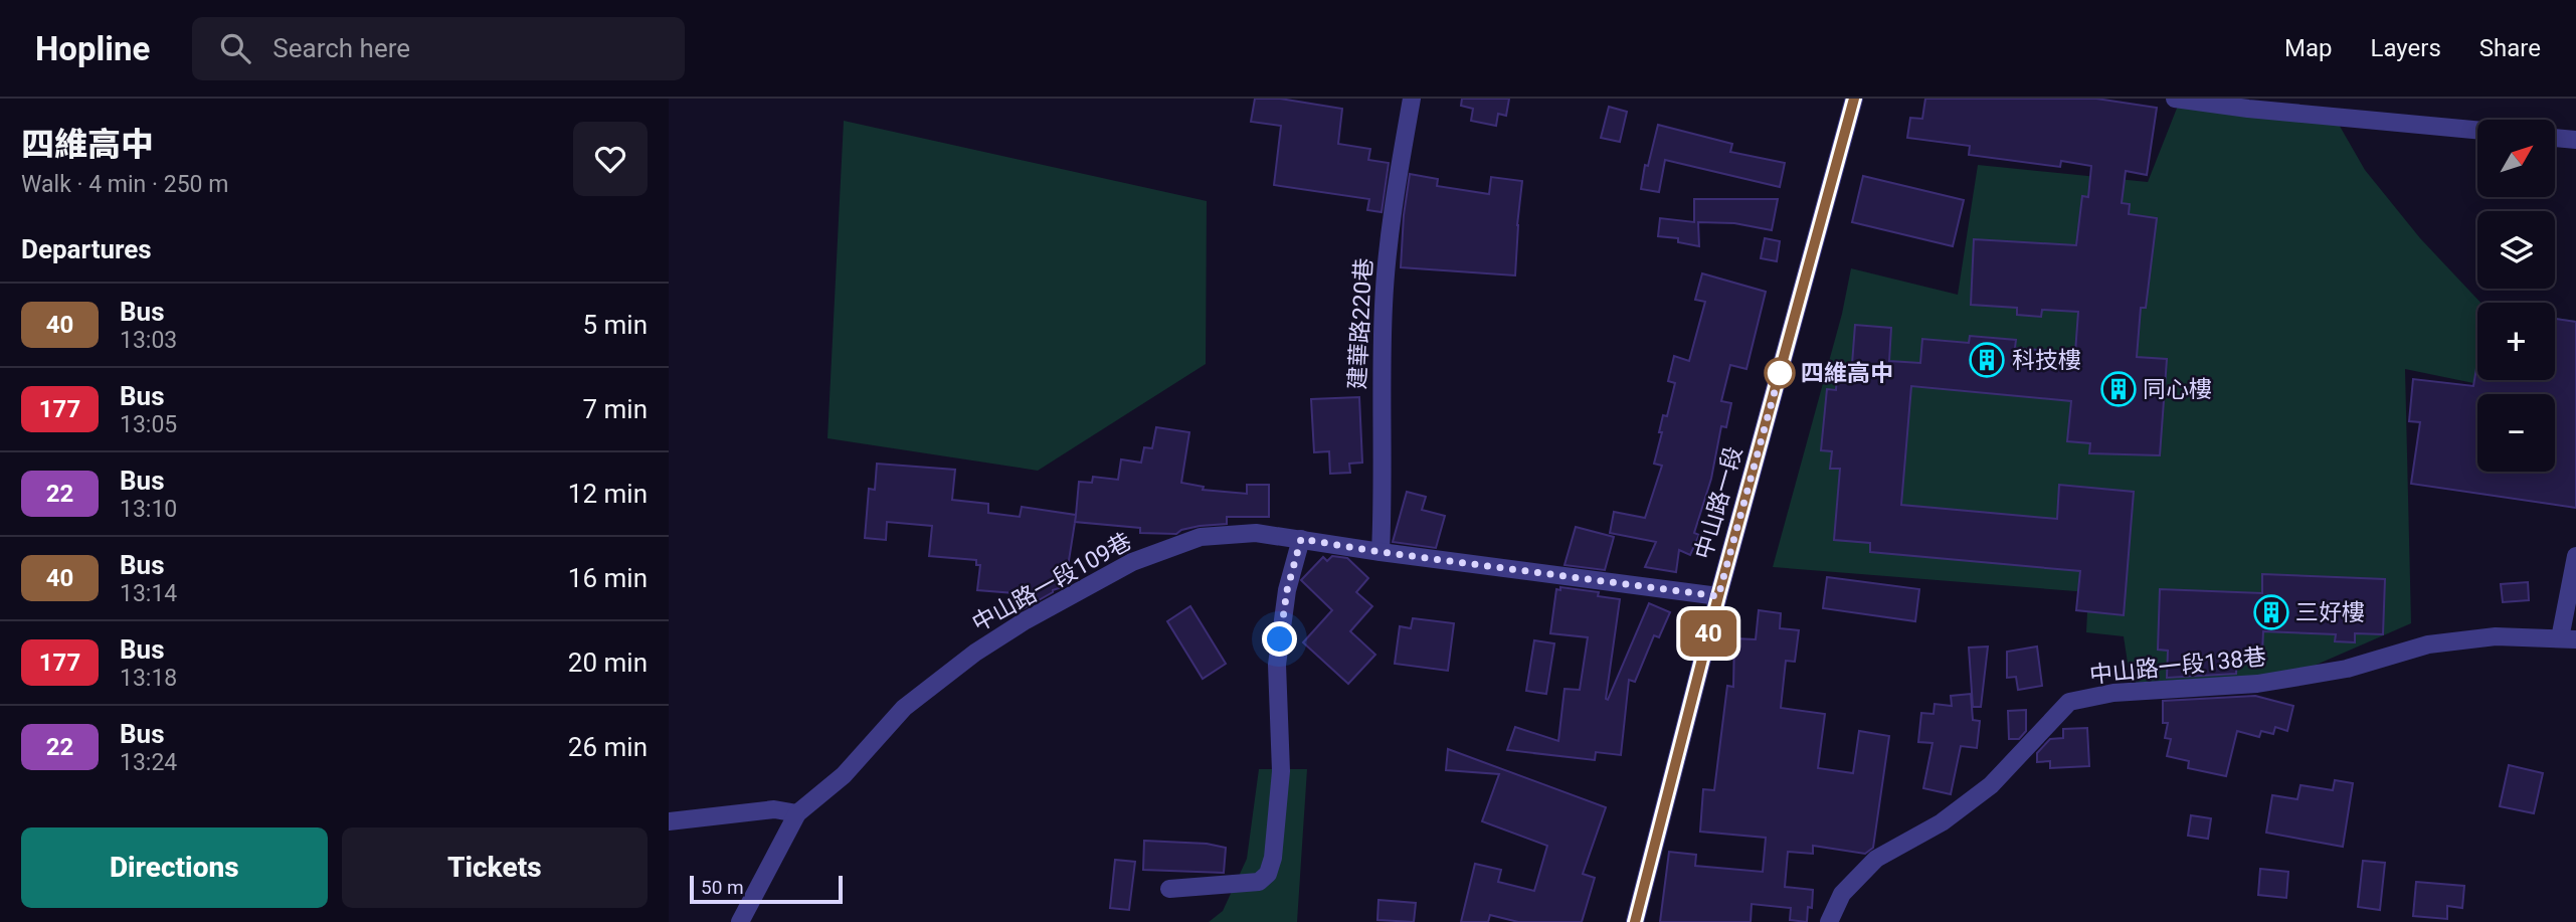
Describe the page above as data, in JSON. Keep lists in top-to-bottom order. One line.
{"streets":{"street":["建華路220巷","中山路一段","中山路一段109巷","中山路一段138巷"]},"crossings":[["建華路220巷","中山路一段109巷"],["中山路一段","中山路一段109巷"]],"places":{"building":["科技樓","同心樓","三好樓"],"other":["四維高中"]},"lines":["bus line 40"],"scale_bar":"50 m","north":"top right","page":{"header":"Hopline","search":"Search here","nav":["Map","Layers","Share"],"heading":[["四維高中","Walk · 4 min · 250 m"],"Departures"],"on_map":"40","map_buttons":["+","−"],"list":[{"mark":"40","name":"Bus","note":"13:03","value":"5 min"},{"mark":"177","name":"Bus","note":"13:05","value":"7 min"},{"mark":"22","name":"Bus","note":"13:10","value":"12 min"},{"mark":"40","name":"Bus","note":"13:14","value":"16 min"},{"mark":"177","name":"Bus","note":"13:18","value":"20 min"},{"mark":"22","name":"Bus","note":"13:24","value":"26 min"}],"buttons":["Directions","Tickets"],"scale":"50 m"}}
